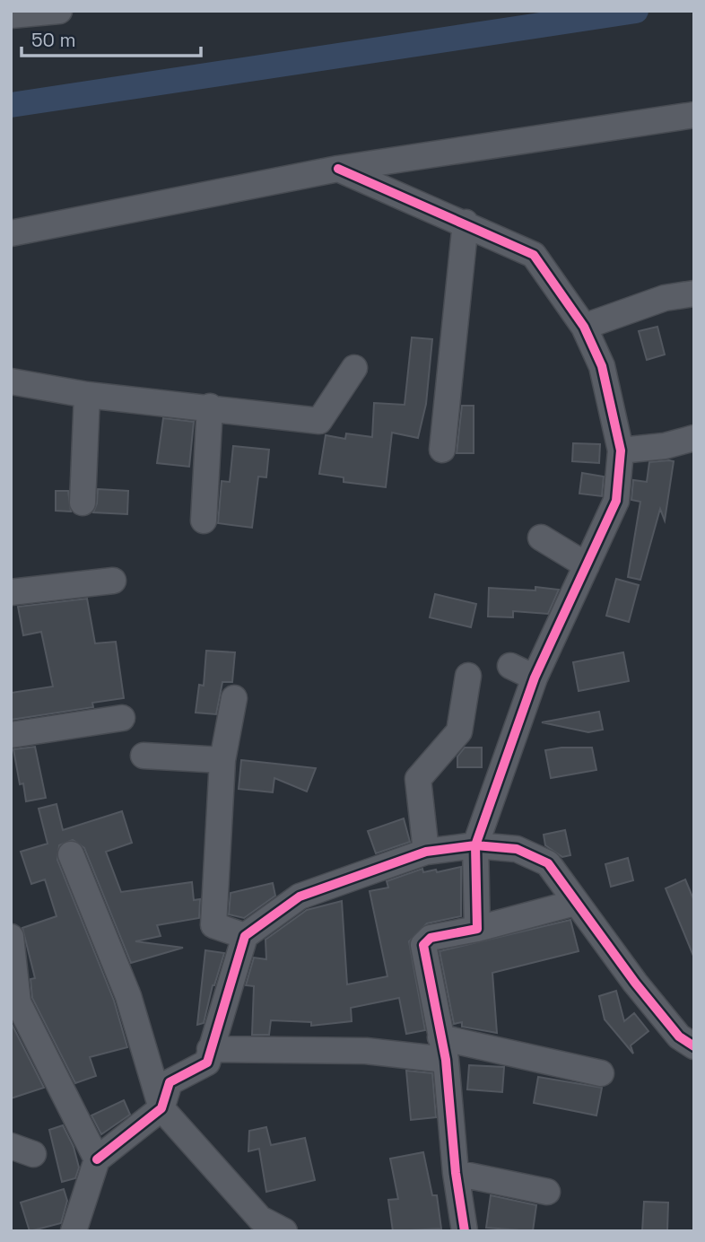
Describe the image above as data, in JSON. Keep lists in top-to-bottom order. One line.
{"scale_bar":"50 m"}
